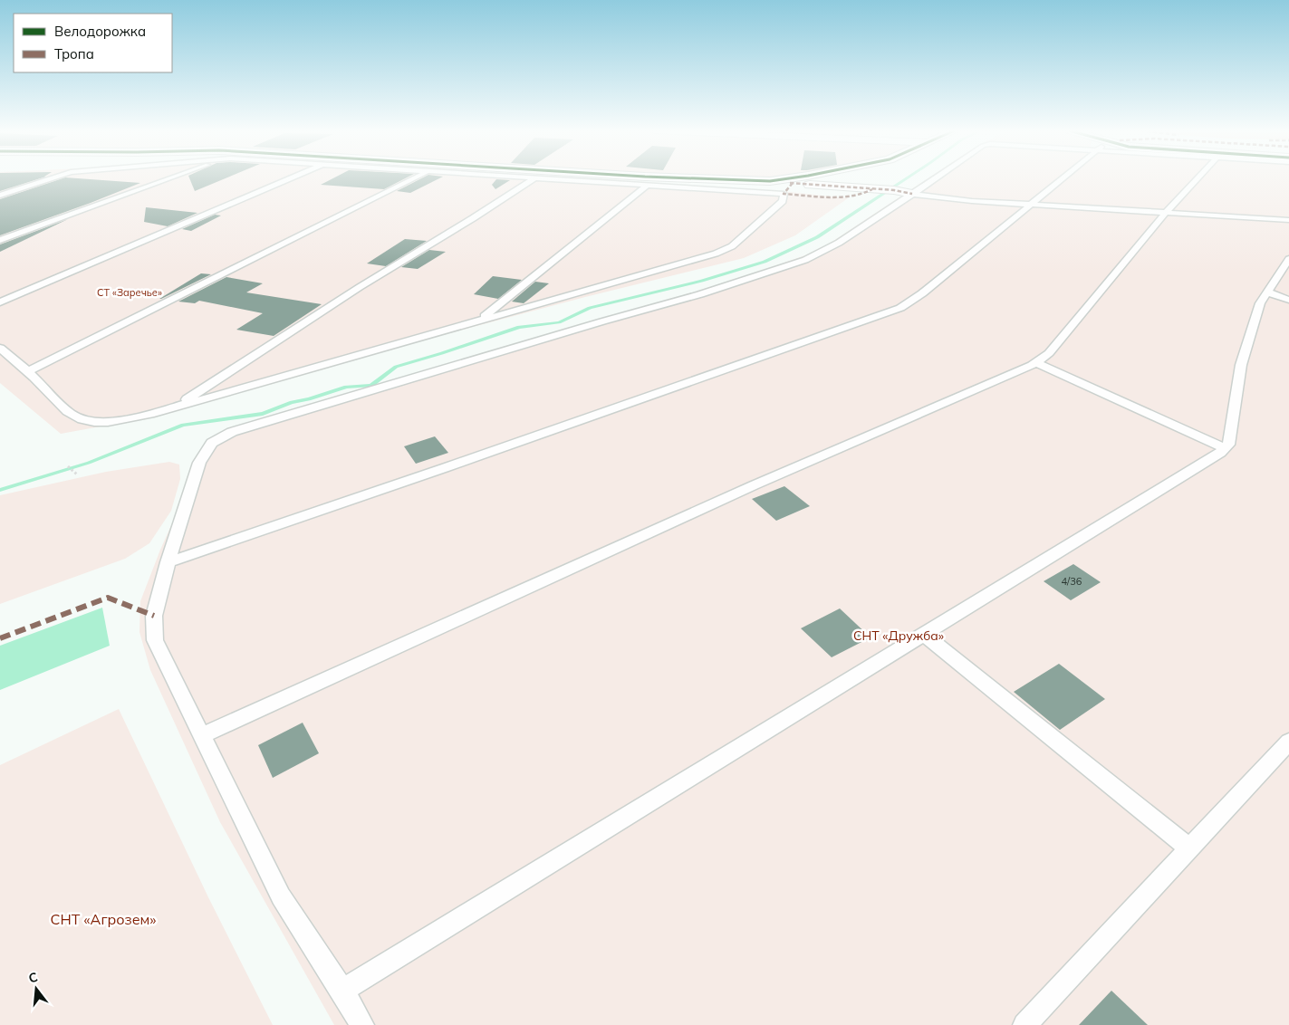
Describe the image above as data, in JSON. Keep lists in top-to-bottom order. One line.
{"parks":["СТ «Заречье»","СНТ «Дружба»","СНТ «Агрозем»"],"house_numbers":["4/36"],"legend":["Велодорожка","Тропа"],"north":"top"}
